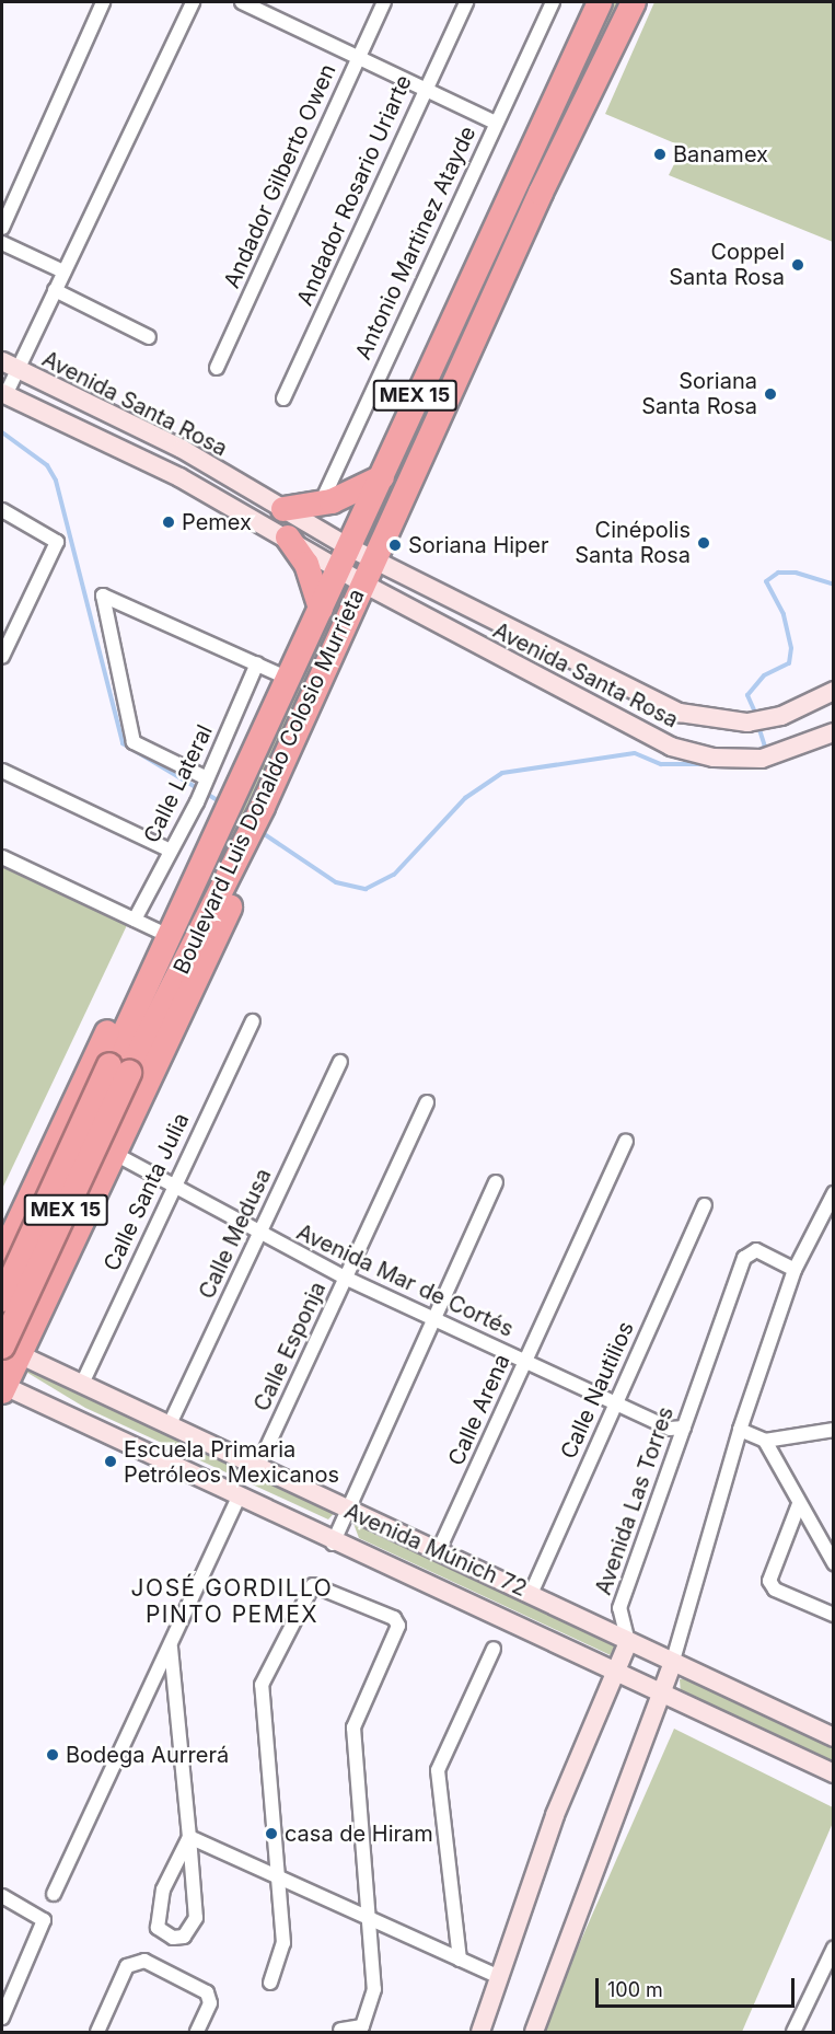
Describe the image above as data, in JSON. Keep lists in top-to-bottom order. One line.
{"streets":{"highway":["MEX 15","Boulevard Luis Donaldo Colosio Murrieta"],"main road":["Avenida Santa Rosa","Avenida Múnich 72"],"street":["Andador Gilberto Owen","Andador Rosario Uriarte","Antonio Martinez Atayde","Calle Lateral","Calle Santa Julia","Calle Medusa","Avenida Mar de Cortés","Calle Esponja","Calle Nautilios","Calle Arena","Avenida Las Torres"]},"crossings":[["Avenida Santa Rosa","Boulevard Luis Donaldo Colosio Murrieta"],["Boulevard Luis Donaldo Colosio Murrieta","Avenida Múnich 72"],["Calle Santa Julia","Avenida Mar de Cortés"],["Calle Santa Julia","Avenida Múnich 72"],["Calle Medusa","Avenida Mar de Cortés"],["Calle Medusa","Avenida Múnich 72"],["Avenida Mar de Cortés","Calle Esponja"],["Avenida Mar de Cortés","Calle Nautilios"],["Avenida Mar de Cortés","Calle Arena"],["Avenida Mar de Cortés","Avenida Las Torres"],["Calle Esponja","Avenida Múnich 72"],["Calle Nautilios","Avenida Múnich 72"],["Calle Arena","Avenida Múnich 72"],["Avenida Las Torres","Avenida Múnich 72"]],"districts":["JOSÉ GORDILLO PINTO PEMEX"],"places":["Banamex","Coppel Santa Rosa","Soriana Santa Rosa","Pemex","Cinépolis Santa Rosa","Soriana Hiper","Escuela Primaria Petróleos Mexicanos","Bodega Aurrerá","casa de Hiram"],"scale_bar":"100 m"}
